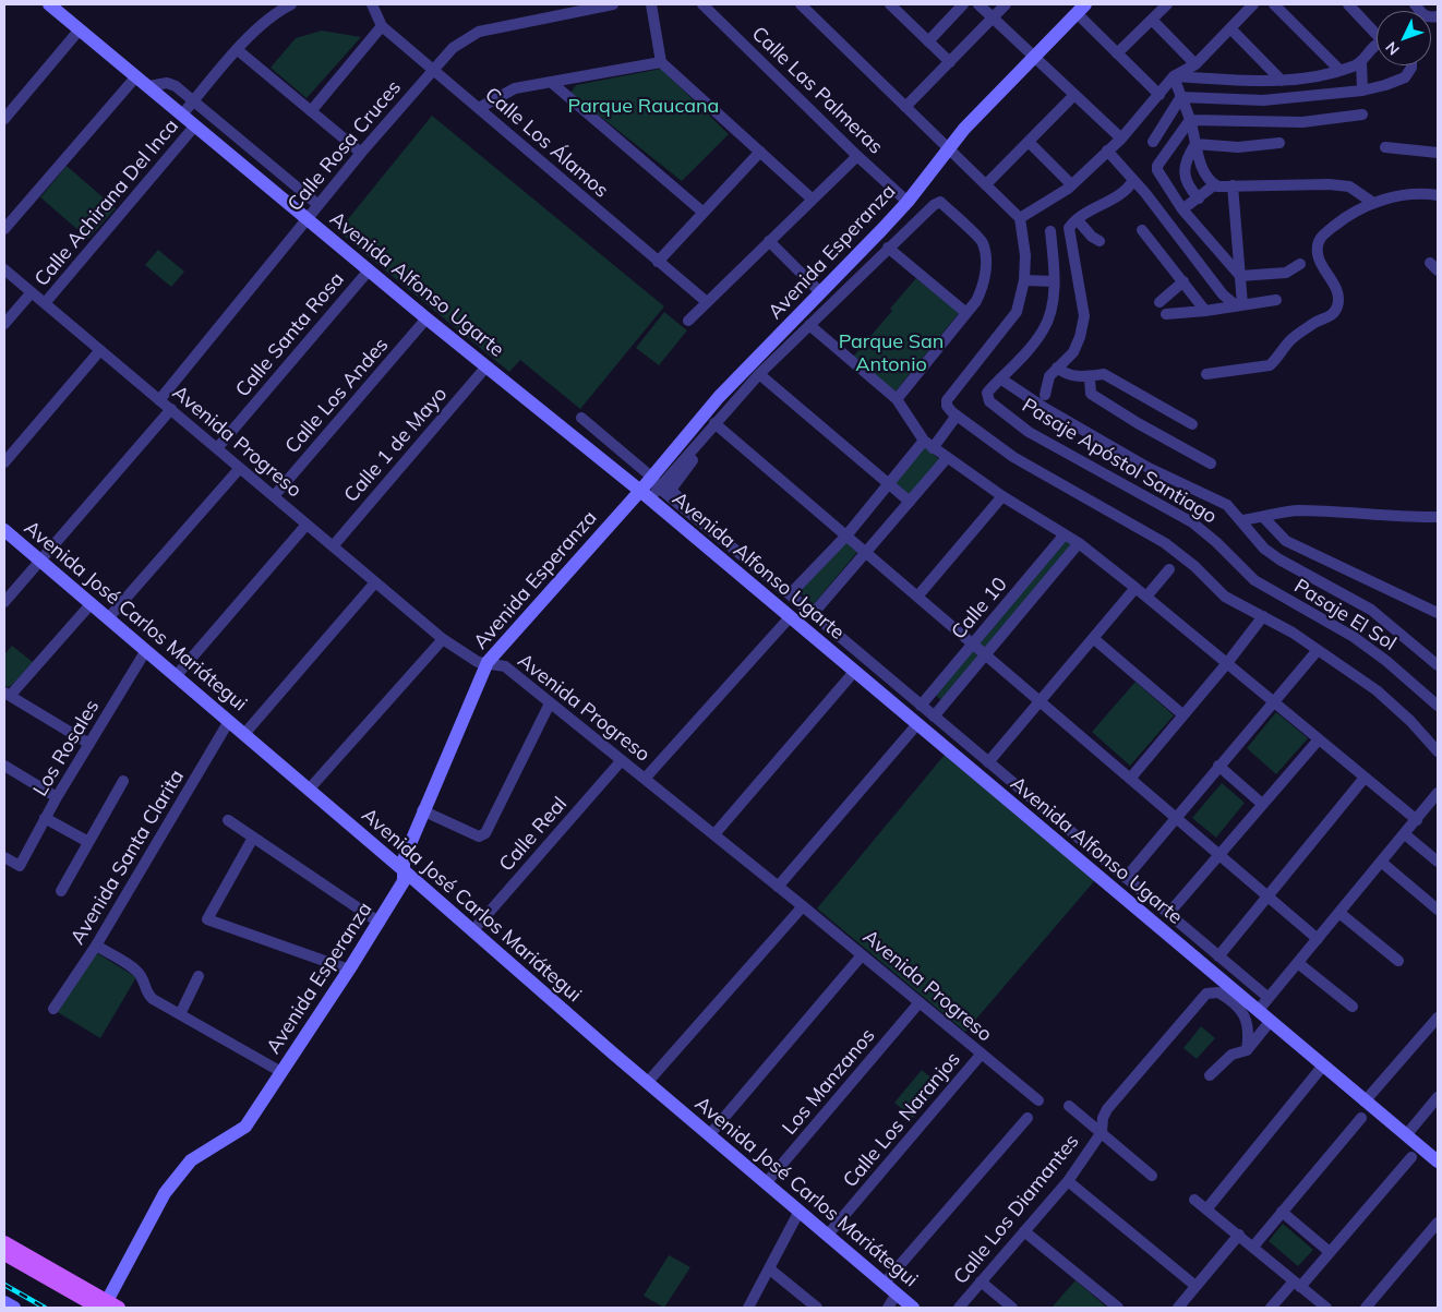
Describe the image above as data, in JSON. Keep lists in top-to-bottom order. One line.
{"streets":{"street":["Calle Las Palmeras","Calle Los Álamos","Calle Rosa Cruces","Calle Achirana Del Inca","Avenida Esperanza","Avenida Alfonso Ugarte","Calle Santa Rosa","Calle Los Andes","Avenida Progreso","Calle 1 de Mayo","Pasaje Apóstol Santiago","Calle 10","Pasaje El Sol","Avenida José Carlos Mariátegui","Los Rosales","Calle Real","Avenida Santa Clarita","Los Manzanos","Calle Los Naranjos","Calle Los Diamantes"]},"crossings":[["Calle Las Palmeras","Avenida Esperanza"],["Calle Los Álamos","Calle Rosa Cruces"],["Calle Rosa Cruces","Avenida Alfonso Ugarte"],["Calle Rosa Cruces","Avenida Progreso"],["Calle Achirana Del Inca","Avenida Alfonso Ugarte"],["Calle Achirana Del Inca","Avenida Progreso"],["Avenida Esperanza","Avenida Alfonso Ugarte"],["Avenida Esperanza","Avenida Progreso"],["Avenida Esperanza","Avenida José Carlos Mariátegui"],["Avenida Alfonso Ugarte","Calle Santa Rosa"],["Avenida Alfonso Ugarte","Calle Los Andes"],["Avenida Alfonso Ugarte","Calle 1 de Mayo"],["Avenida Alfonso Ugarte","Calle 10"],["Calle Santa Rosa","Avenida Progreso"],["Calle Los Andes","Avenida Progreso"],["Avenida Progreso","Calle 1 de Mayo"],["Avenida Progreso","Calle Real"],["Avenida Progreso","Los Manzanos"],["Avenida Progreso","Calle Los Naranjos"],["Pasaje Apóstol Santiago","Pasaje El Sol"],["Avenida José Carlos Mariátegui","Los Rosales"],["Avenida José Carlos Mariátegui","Calle Real"],["Avenida José Carlos Mariátegui","Avenida Santa Clarita"],["Avenida José Carlos Mariátegui","Los Manzanos"],["Avenida José Carlos Mariátegui","Calle Los Naranjos"]],"parks":["Parque Raucana","Parque San Antonio"],"north":"bottom left"}
